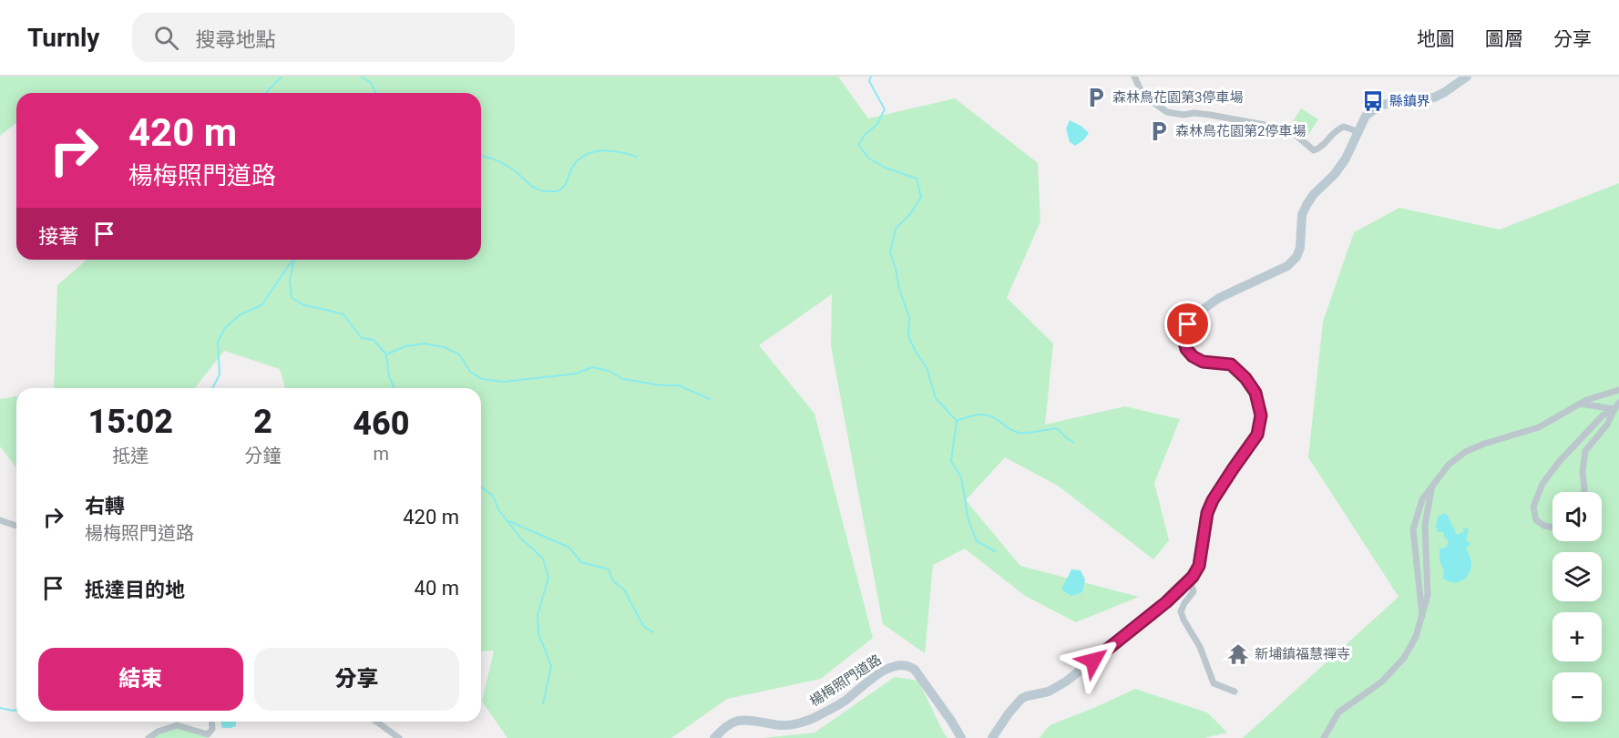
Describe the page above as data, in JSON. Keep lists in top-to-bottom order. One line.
{"streets":{"street":["楊梅照門道路"]},"places":{"parking":["森林鳥花園第3停車場","森林鳥花園第2停車場"],"bus stop":["縣鎮界"],"temple":["新埔鎮福慧禪寺"]},"page":{"header":"Turnly","search":"搜尋地點","nav":["地圖","圖層","分享"],"turn":["420 m","楊梅照門道路"],"then":"接著","eta":["15:02","抵達","2","分鐘","460","m"],"list":[{"name":"右轉","note":"楊梅照門道路","value":"420 m"},{"name":"抵達目的地","value":"40 m"}],"map_buttons":["+","−"],"buttons":["結束","分享"]}}
